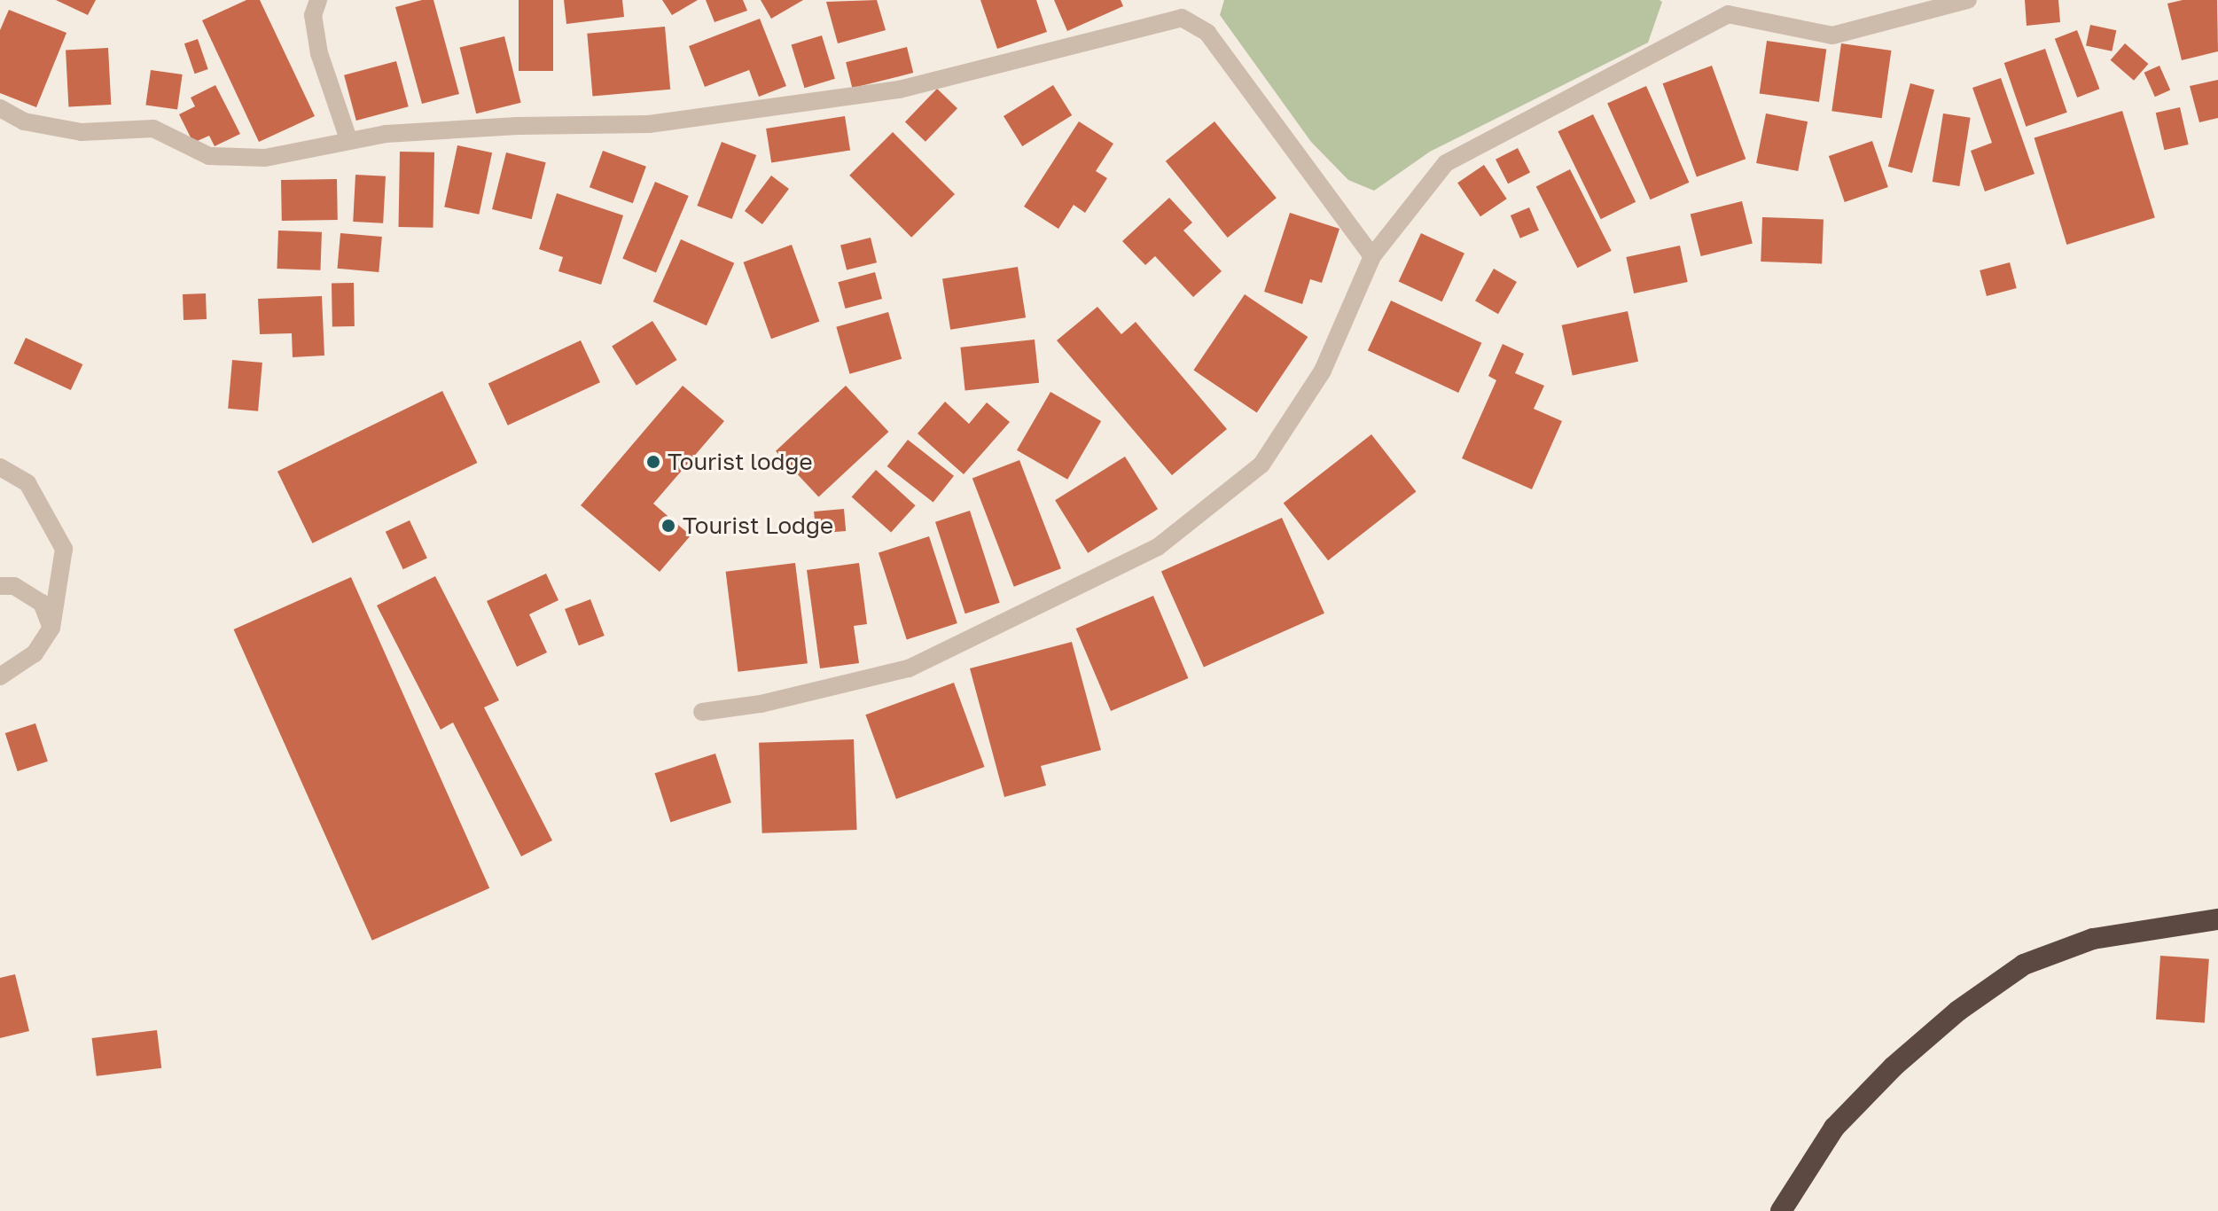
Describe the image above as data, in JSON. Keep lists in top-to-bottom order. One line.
{"places":["Tourist lodge","Tourist Lodge"]}
